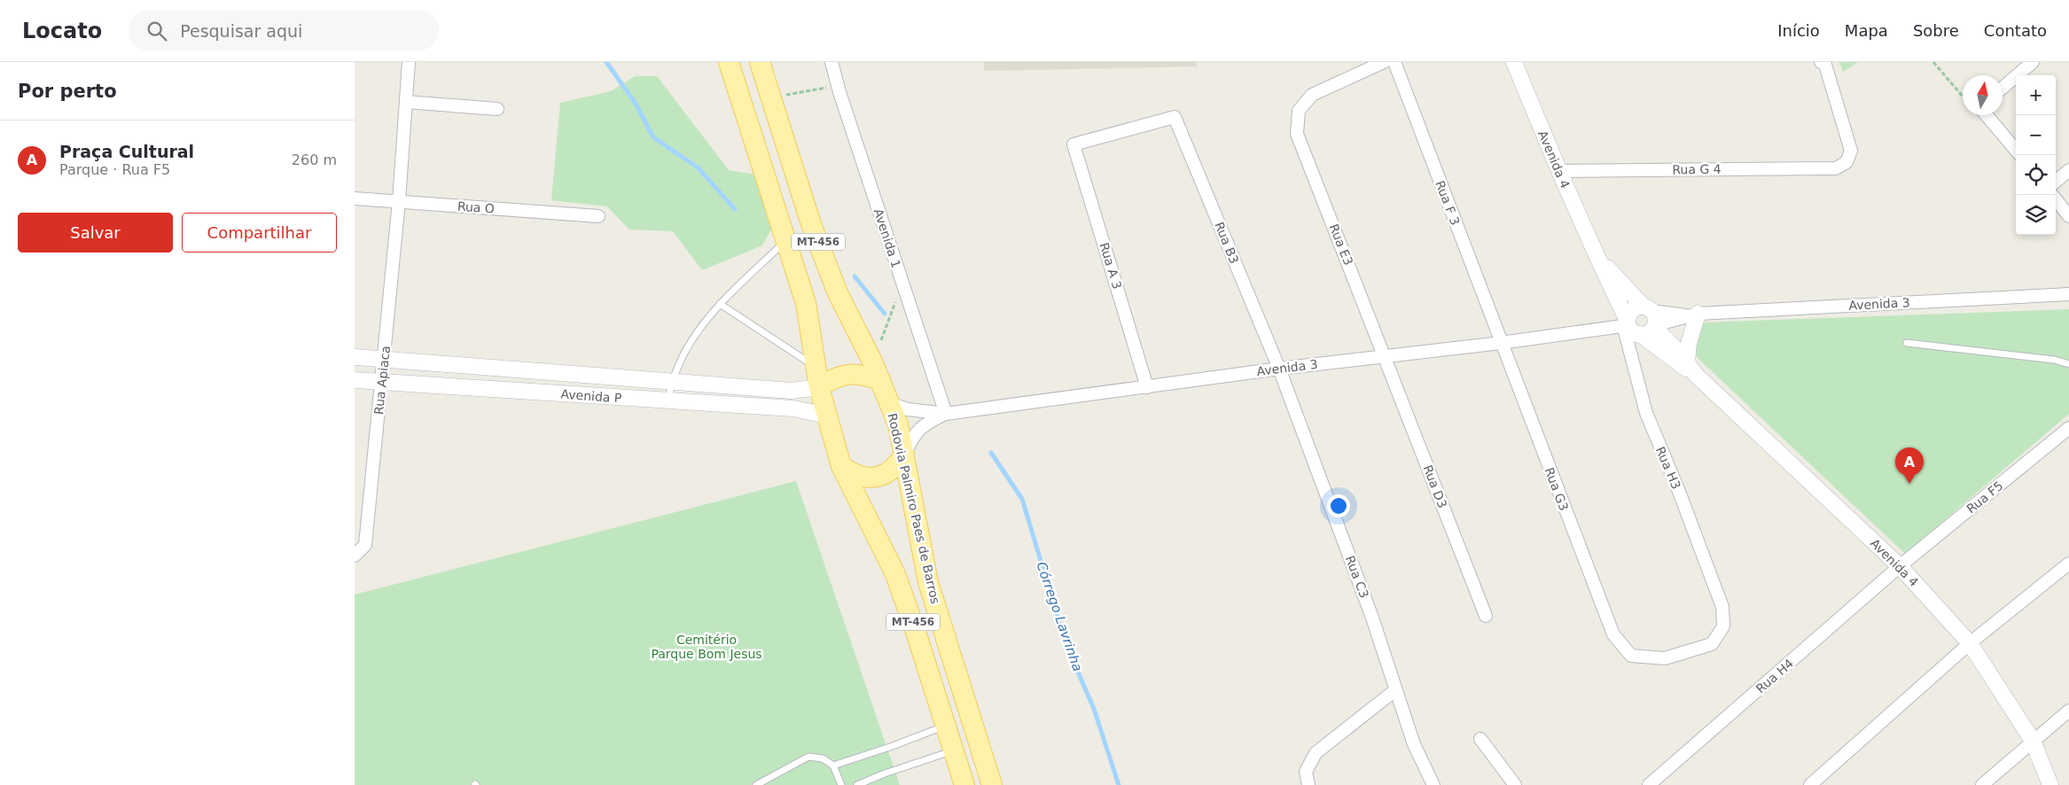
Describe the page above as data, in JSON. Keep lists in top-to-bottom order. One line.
{"streets":{"main road":["MT-456","Rodovia Palmiro Paes de Barros"],"street":["Avenida 4","Rua G 4","Rua F 3","Rua O","Avenida 1","Rua B3","Rua E3","Rua A 3","Avenida 3","Rua Apiaca","Avenida P","Rua H3","Rua D3","Rua G3","Rua F5","Rua C3","Rua H4"]},"crossings":[["Avenida 4","Rua G 4"],["Avenida 4","Avenida 3"],["Avenida 4","Rua H3"],["Avenida 4","Rua F5"],["Avenida 4","Rua H4"],["Rua F 3","Avenida 3"],["Rua F 3","Rua G3"],["Rua O","Rua Apiaca"],["Avenida 1","Avenida 3"],["MT-456","Avenida P"],["MT-456","Rodovia Palmiro Paes de Barros"],["Rua B3","Rua A 3"],["Rua B3","Avenida 3"],["Rua B3","Rua C3"],["Rua E3","Avenida 3"],["Rua E3","Rua D3"],["Rua A 3","Avenida 3"],["Avenida 3","Rua H3"],["Avenida 3","Rua D3"],["Avenida 3","Rua G3"],["Avenida 3","Rua C3"],["Rua Apiaca","Avenida P"],["Avenida P","Rodovia Palmiro Paes de Barros"],["Rua H3","Rua G3"],["Rua F5","Rua H4"]],"water":["Córrego Lavrinha"],"parks":["Cemitério Parque Bom Jesus"],"north":"top","page":{"header":"Locato","search":"Pesquisar aqui","nav":["Início","Mapa","Sobre","Contato"],"heading":"Por perto","map_buttons":["+","−"],"list":[{"mark":"A","name":"Praça Cultural","note":"Parque · Rua F5","value":"260 m"}],"buttons":["Salvar","Compartilhar"],"pins":"A"}}
